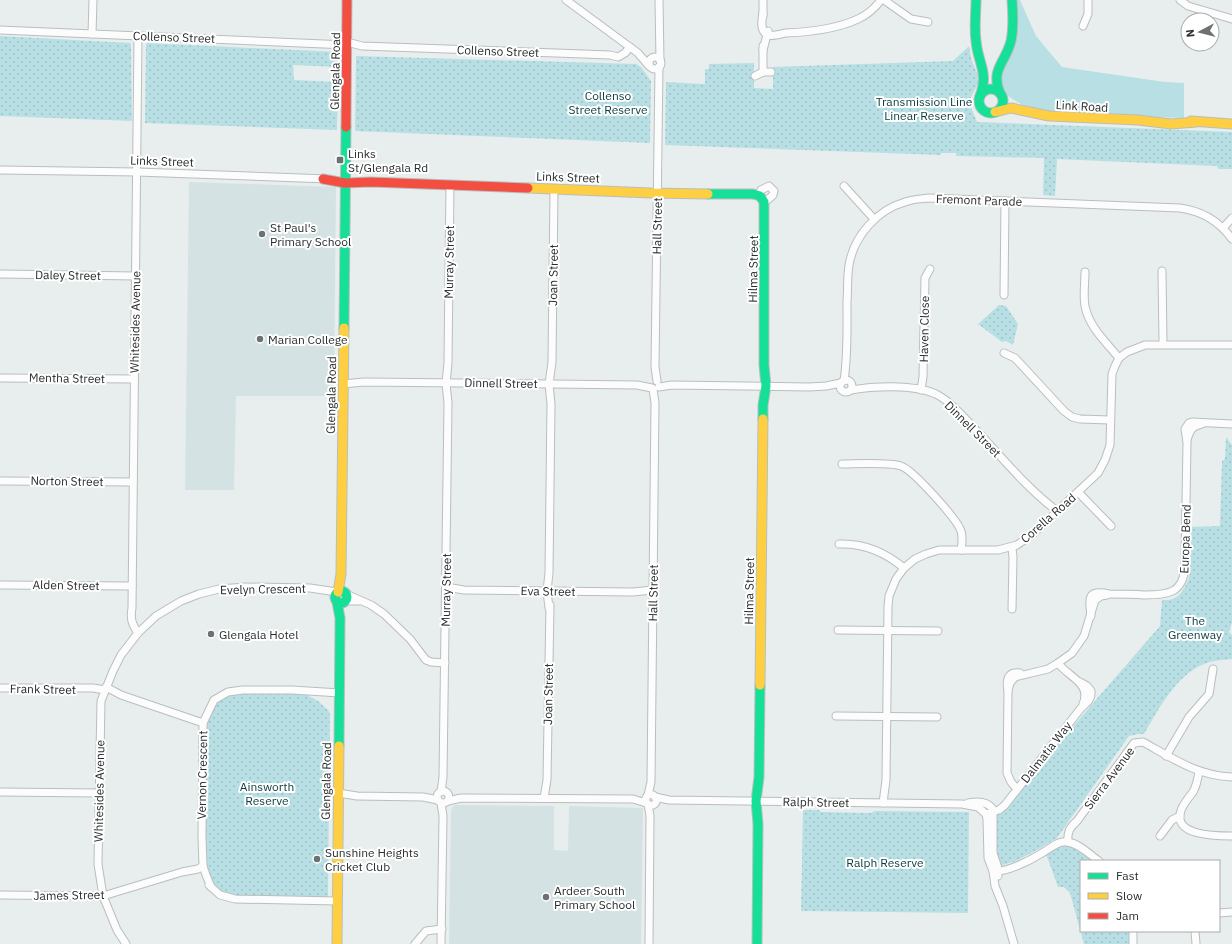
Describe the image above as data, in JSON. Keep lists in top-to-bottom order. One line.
{"streets":{"street":["Collenso Street","Glengala Road","Link Road","Links Street","Fremont Parade","Hall Street","Murray Street","Hilma Street","Daley Street","Joan Street","Whitesides Avenue","Haven Close","Mentha Street","Dinnell Street","Norton Street","Corella Road","Europa Bend","Alden Street","Evelyn Crescent","Eva Street","Frank Street","Dalmatia Way","Vernon Crescent","Sierra Avenue","Ralph Street","James Street"]},"crossings":[["Collenso Street","Glengala Road"],["Collenso Street","Whitesides Avenue"],["Glengala Road","Links Street"],["Glengala Road","Dinnell Street"],["Glengala Road","Evelyn Crescent"],["Glengala Road","Vernon Crescent"],["Glengala Road","Ralph Street"],["Links Street","Hall Street"],["Links Street","Murray Street"],["Links Street","Hilma Street"],["Links Street","Joan Street"],["Links Street","Whitesides Avenue"],["Fremont Parade","Dinnell Street"],["Hall Street","Dinnell Street"],["Hall Street","Eva Street"],["Hall Street","Ralph Street"],["Murray Street","Dinnell Street"],["Murray Street","Evelyn Crescent"],["Murray Street","Eva Street"],["Murray Street","Ralph Street"],["Hilma Street","Dinnell Street"],["Hilma Street","Ralph Street"],["Daley Street","Whitesides Avenue"],["Joan Street","Dinnell Street"],["Joan Street","Eva Street"],["Joan Street","Ralph Street"],["Whitesides Avenue","Mentha Street"],["Whitesides Avenue","Norton Street"],["Whitesides Avenue","Alden Street"],["Whitesides Avenue","Evelyn Crescent"],["Whitesides Avenue","Frank Street"],["Whitesides Avenue","James Street"],["Haven Close","Dinnell Street"],["Dinnell Street","Corella Road"],["Corella Road","Ralph Street"],["Europa Bend","Dalmatia Way"],["Evelyn Crescent","Frank Street"],["Frank Street","Vernon Crescent"],["Dalmatia Way","Ralph Street"],["Vernon Crescent","James Street"]],"parks":["Collenso Street Reserve","Transmission Line Linear Reserve","The Greenway","Ainsworth Reserve","Ralph Reserve"],"places":{"transit":["Links St/Glengala Rd"],"other":["St Paul's Primary School","Marian College","Glengala Hotel","Sunshine Heights Cricket Club","Ardeer South Primary School"]},"legend":["Fast","Slow","Jam"],"north":"left"}
